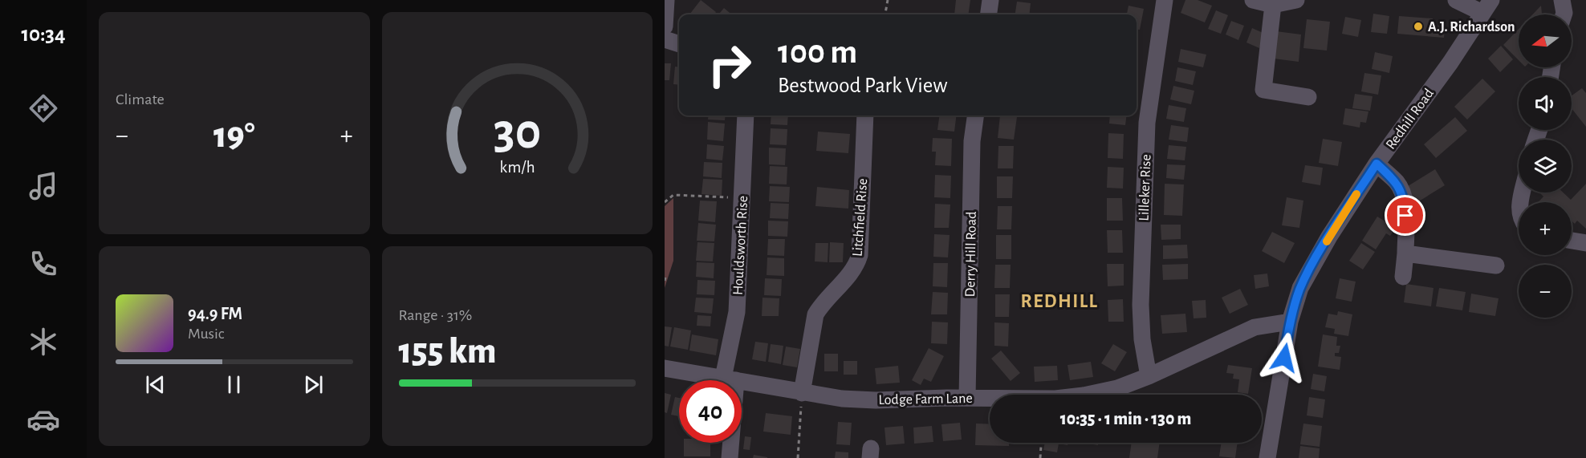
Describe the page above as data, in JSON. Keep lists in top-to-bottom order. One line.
{"streets":{"street":["Redhill Road","Lilleker Rise","Litchfield Rise","Houldsworth Rise","Derry Hill Road","Lodge Farm Lane"]},"crossings":[["Redhill Road","Lodge Farm Lane"],["Lilleker Rise","Lodge Farm Lane"],["Litchfield Rise","Lodge Farm Lane"],["Houldsworth Rise","Lodge Farm Lane"],["Derry Hill Road","Lodge Farm Lane"]],"districts":["REDHILL"],"places":["A.J. Richardson"],"north":"left","page":{"tabs":"10:34","tile":["Climate",["Range · 31%","155 km"]],"map_buttons":["+","−"],"turn":["100 m","Bestwood Park View"],"heat":["−","19°","+"],"song":["94.9 FM","Music"],"limit":"40","trip":"10:35 · 1 min · 130 m","gauge":["30","km/h"]}}
